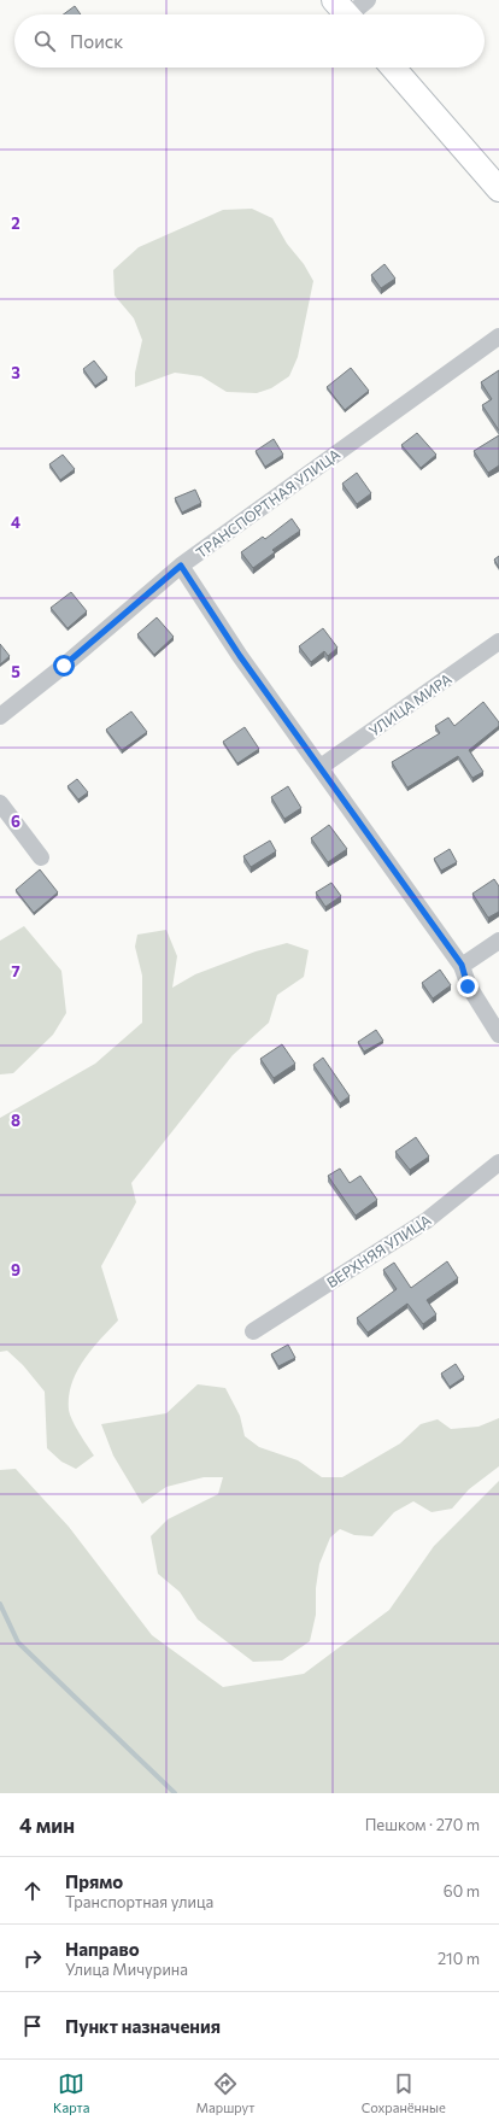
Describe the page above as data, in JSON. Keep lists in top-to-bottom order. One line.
{"streets":{"street":["ТРАНСПОРТНАЯ УЛИЦА","УЛИЦА МИРА","ВЕРХНЯЯ УЛИЦА"]},"page":{"search":"Поиск","heading":["4 мин","Пешком · 270 m"],"list":[["Прямо","Транспортная улица","60 m"],["Направо","Улица Мичурина","210 m"],"Пункт назначения"],"nav":["Карта","Маршрут","Сохранённые"]},"grid":{"rows":["2","3","4","5","6","7","8","9"]}}
